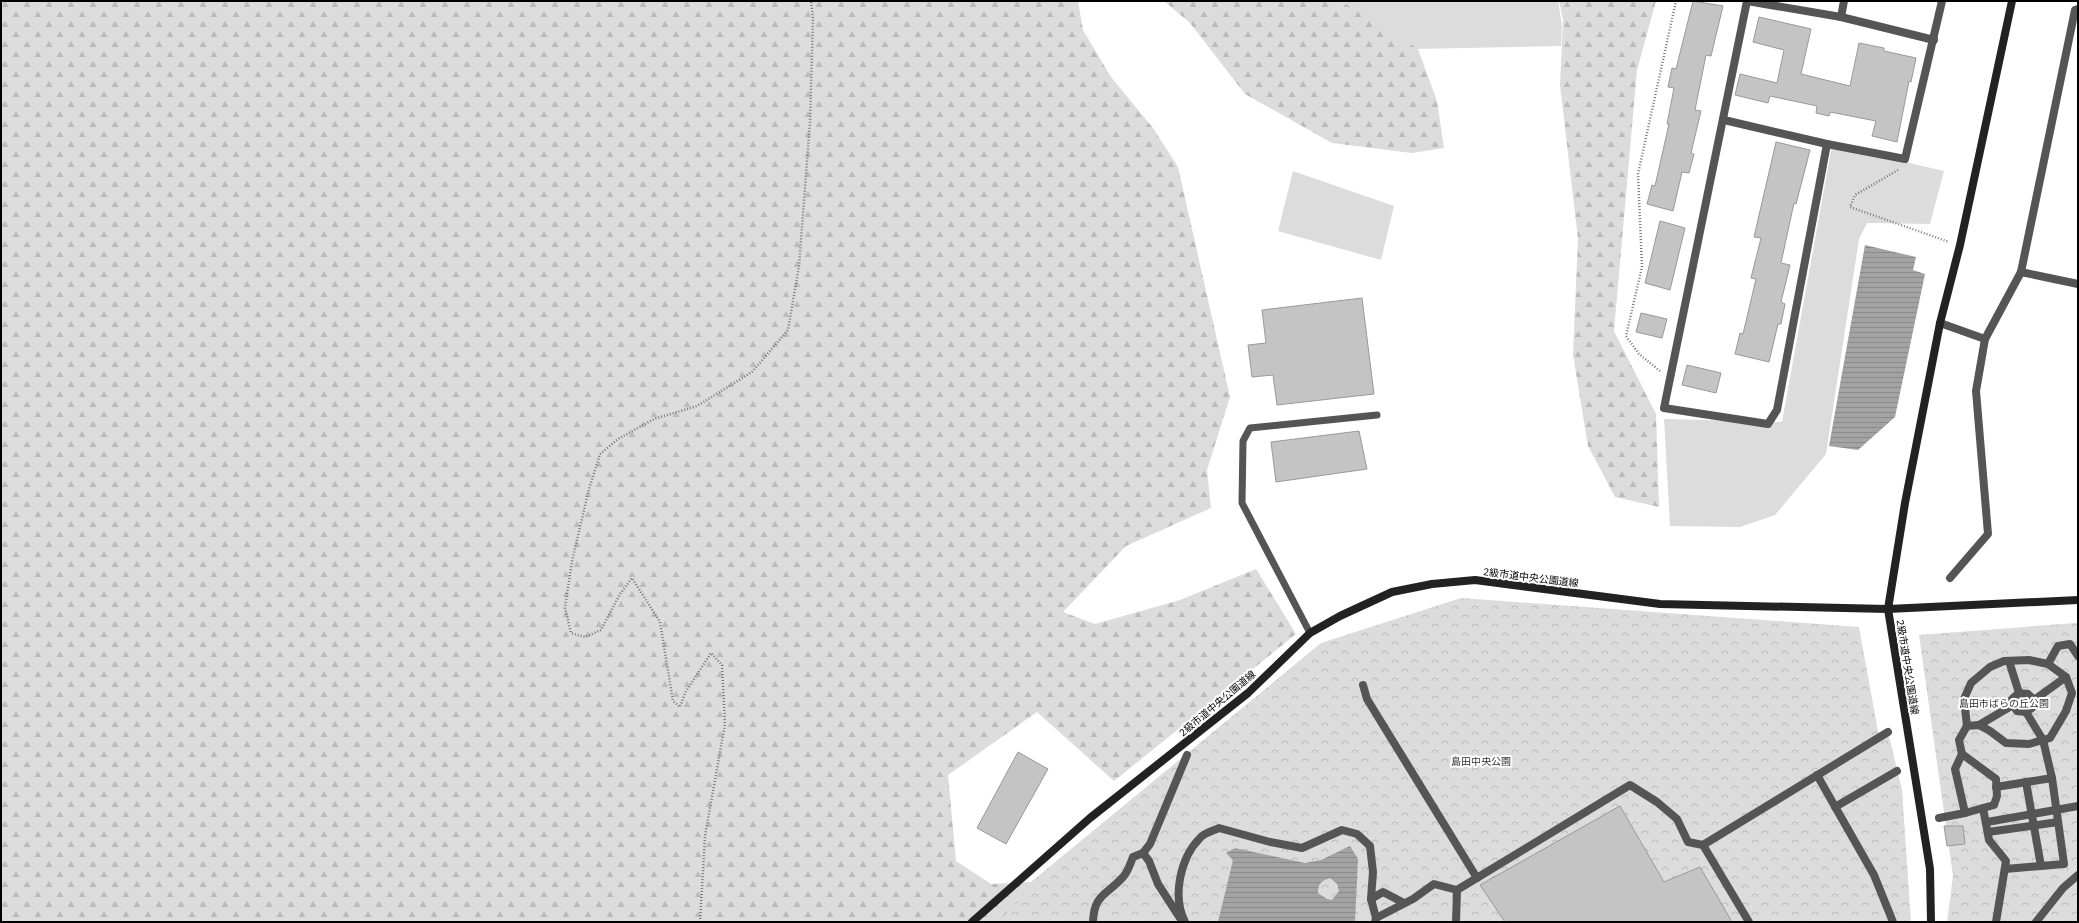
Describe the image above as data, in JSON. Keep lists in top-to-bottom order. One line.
{"streets":{"street":["2級市道中央公園道線"]},"parks":["島田市ばらの丘公園","島田中央公園"]}
